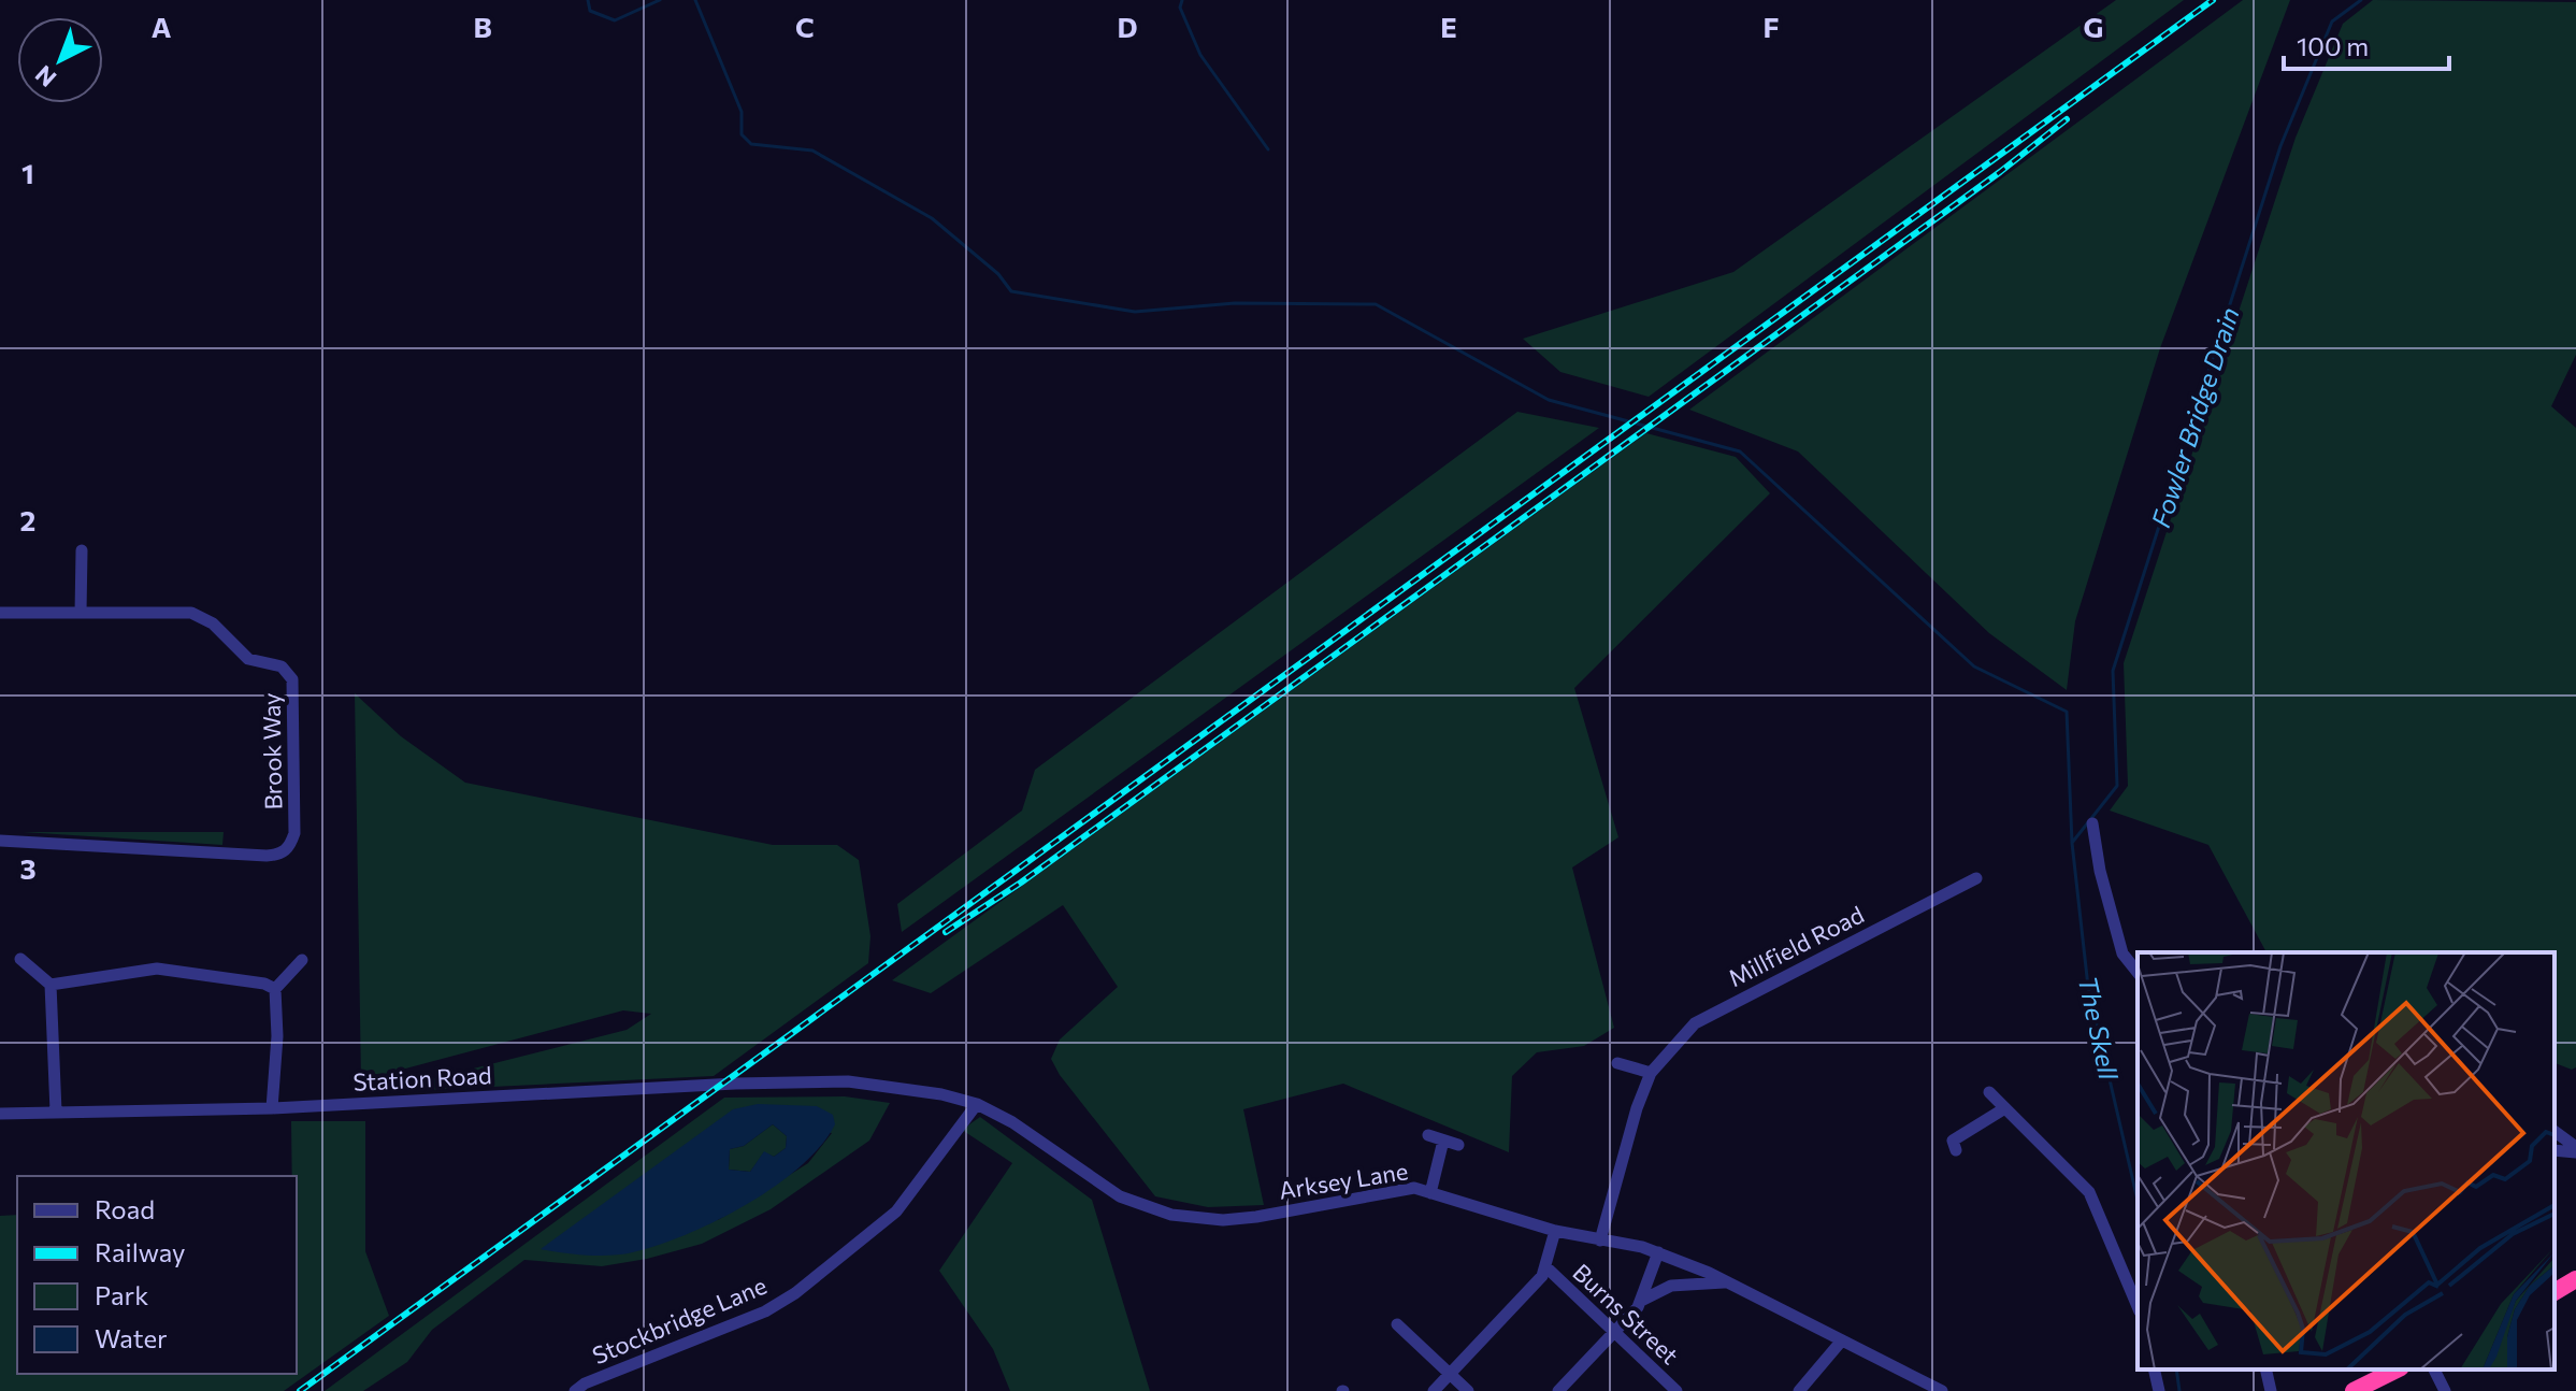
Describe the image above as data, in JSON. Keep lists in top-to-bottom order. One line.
{"streets":{"street":["Brook Way","Millfield Road","Station Road","Arksey Lane","Burns Street","Stockbridge Lane"]},"crossings":[["Millfield Road","Arksey Lane"],["Station Road","Arksey Lane"],["Arksey Lane","Stockbridge Lane"]],"water":["Fowler Bridge Drain","The Skell"],"legend":["Road","Railway","Park","Water"],"scale_bar":"100 m","north":"bottom left","grid":{"columns":["A","B","C","D","E","F","G"],"rows":["1","2","3"]}}
